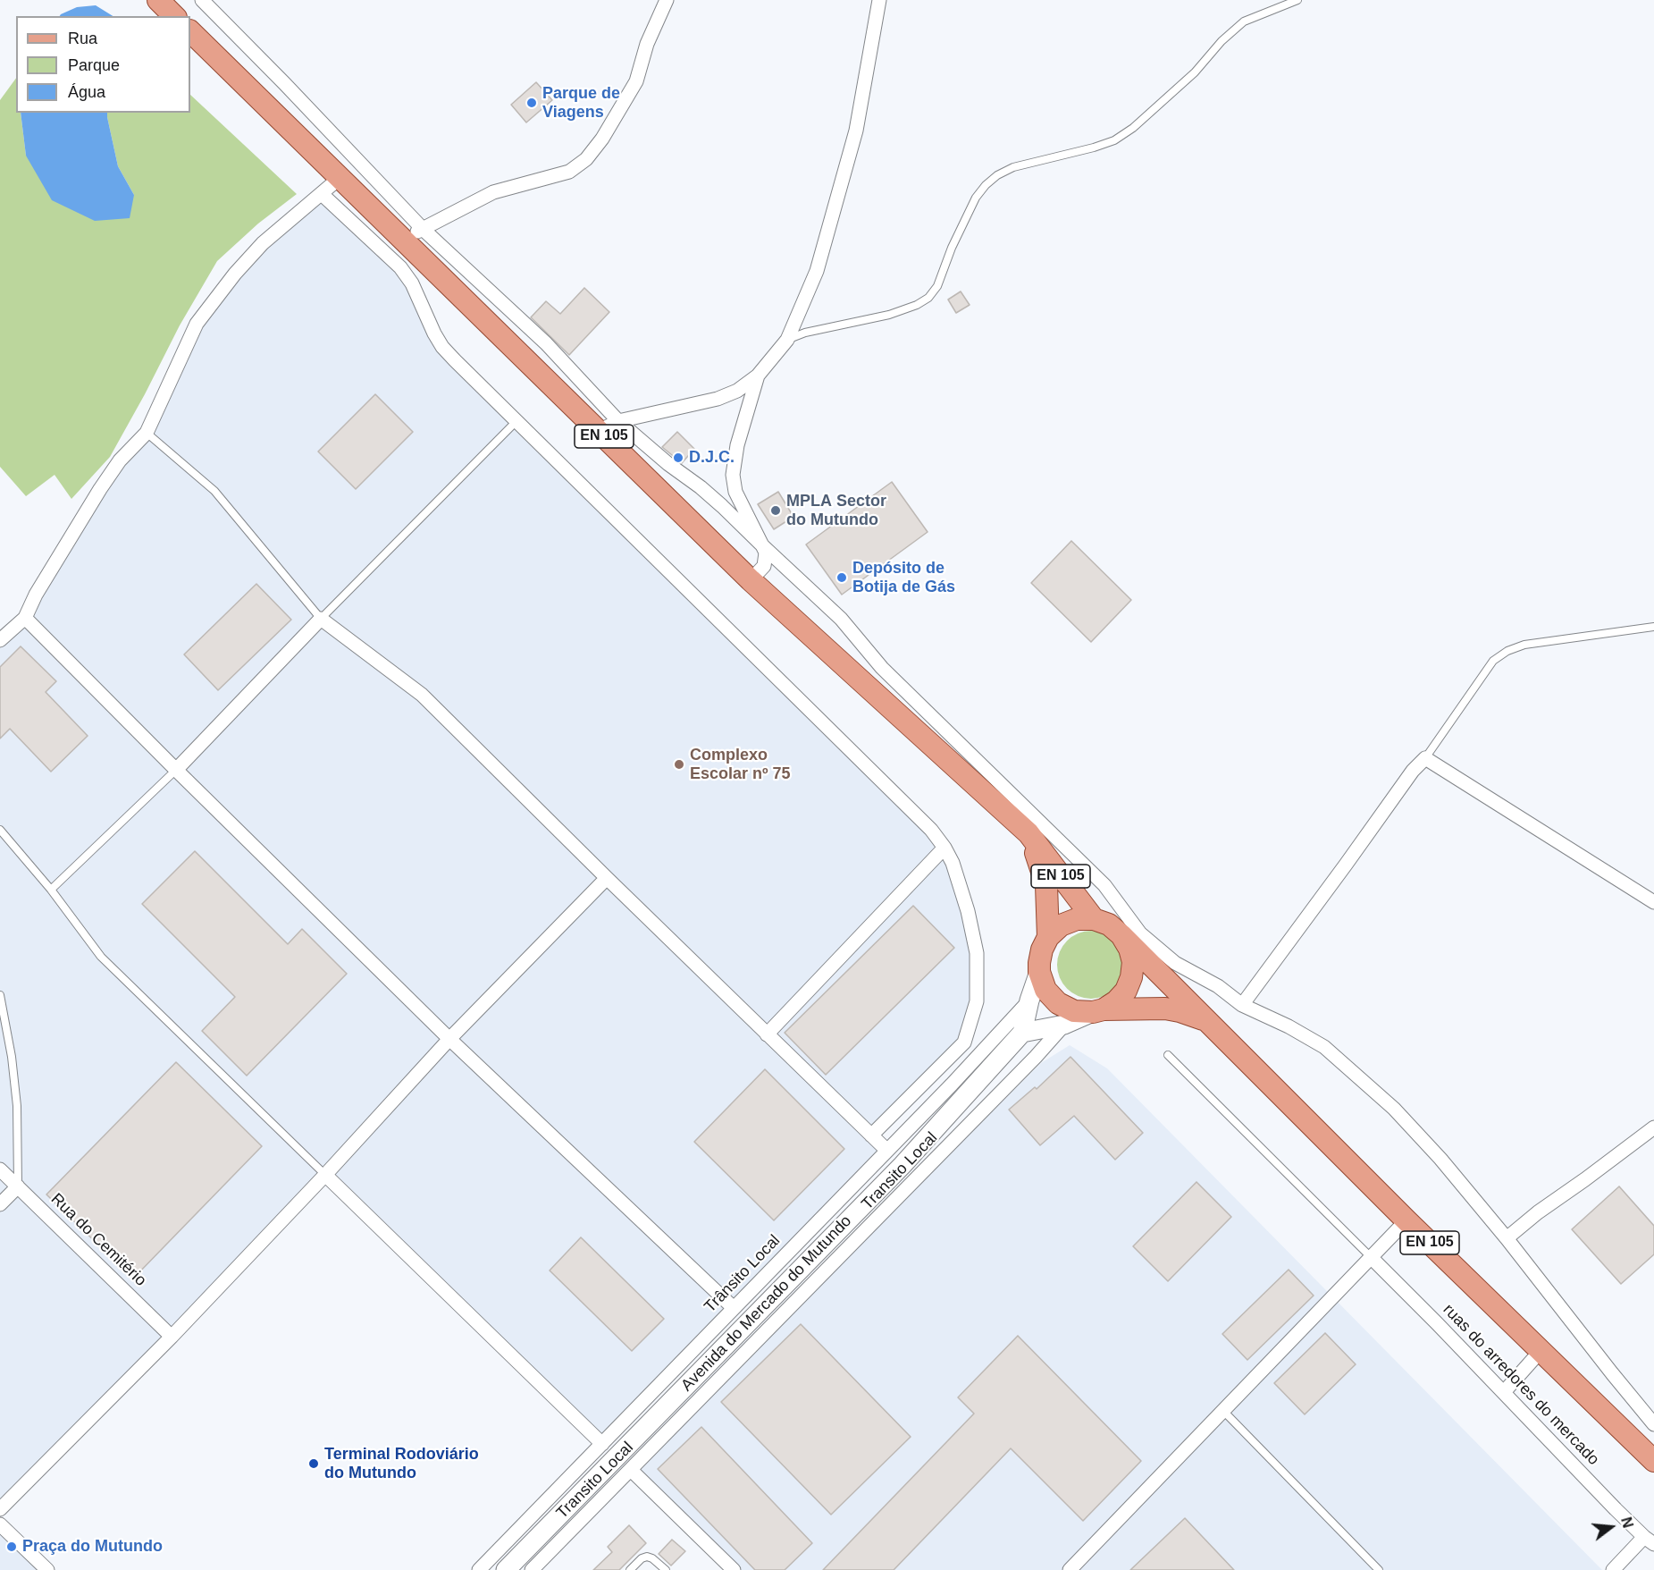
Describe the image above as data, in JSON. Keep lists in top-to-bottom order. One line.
{"streets":{"main road":["EN 105","Avenida do Mercado do Mutundo"],"street":["Transito Local","Rua do Cemitério","Trânsito Local","ruas do arredores do mercado"]},"crossings":[["EN 105","Avenida do Mercado do Mutundo"],["Trânsito Local","Avenida do Mercado do Mutundo"]],"places":["Parque de Viagens","D.J.C.","MPLA Sector do Mutundo","Depósito de Botija de Gás","Complexo Escolar nº 75","Terminal Rodoviário do Mutundo","Praça do Mutundo"],"legend":["Rua","Parque","Água"],"north":"right"}
